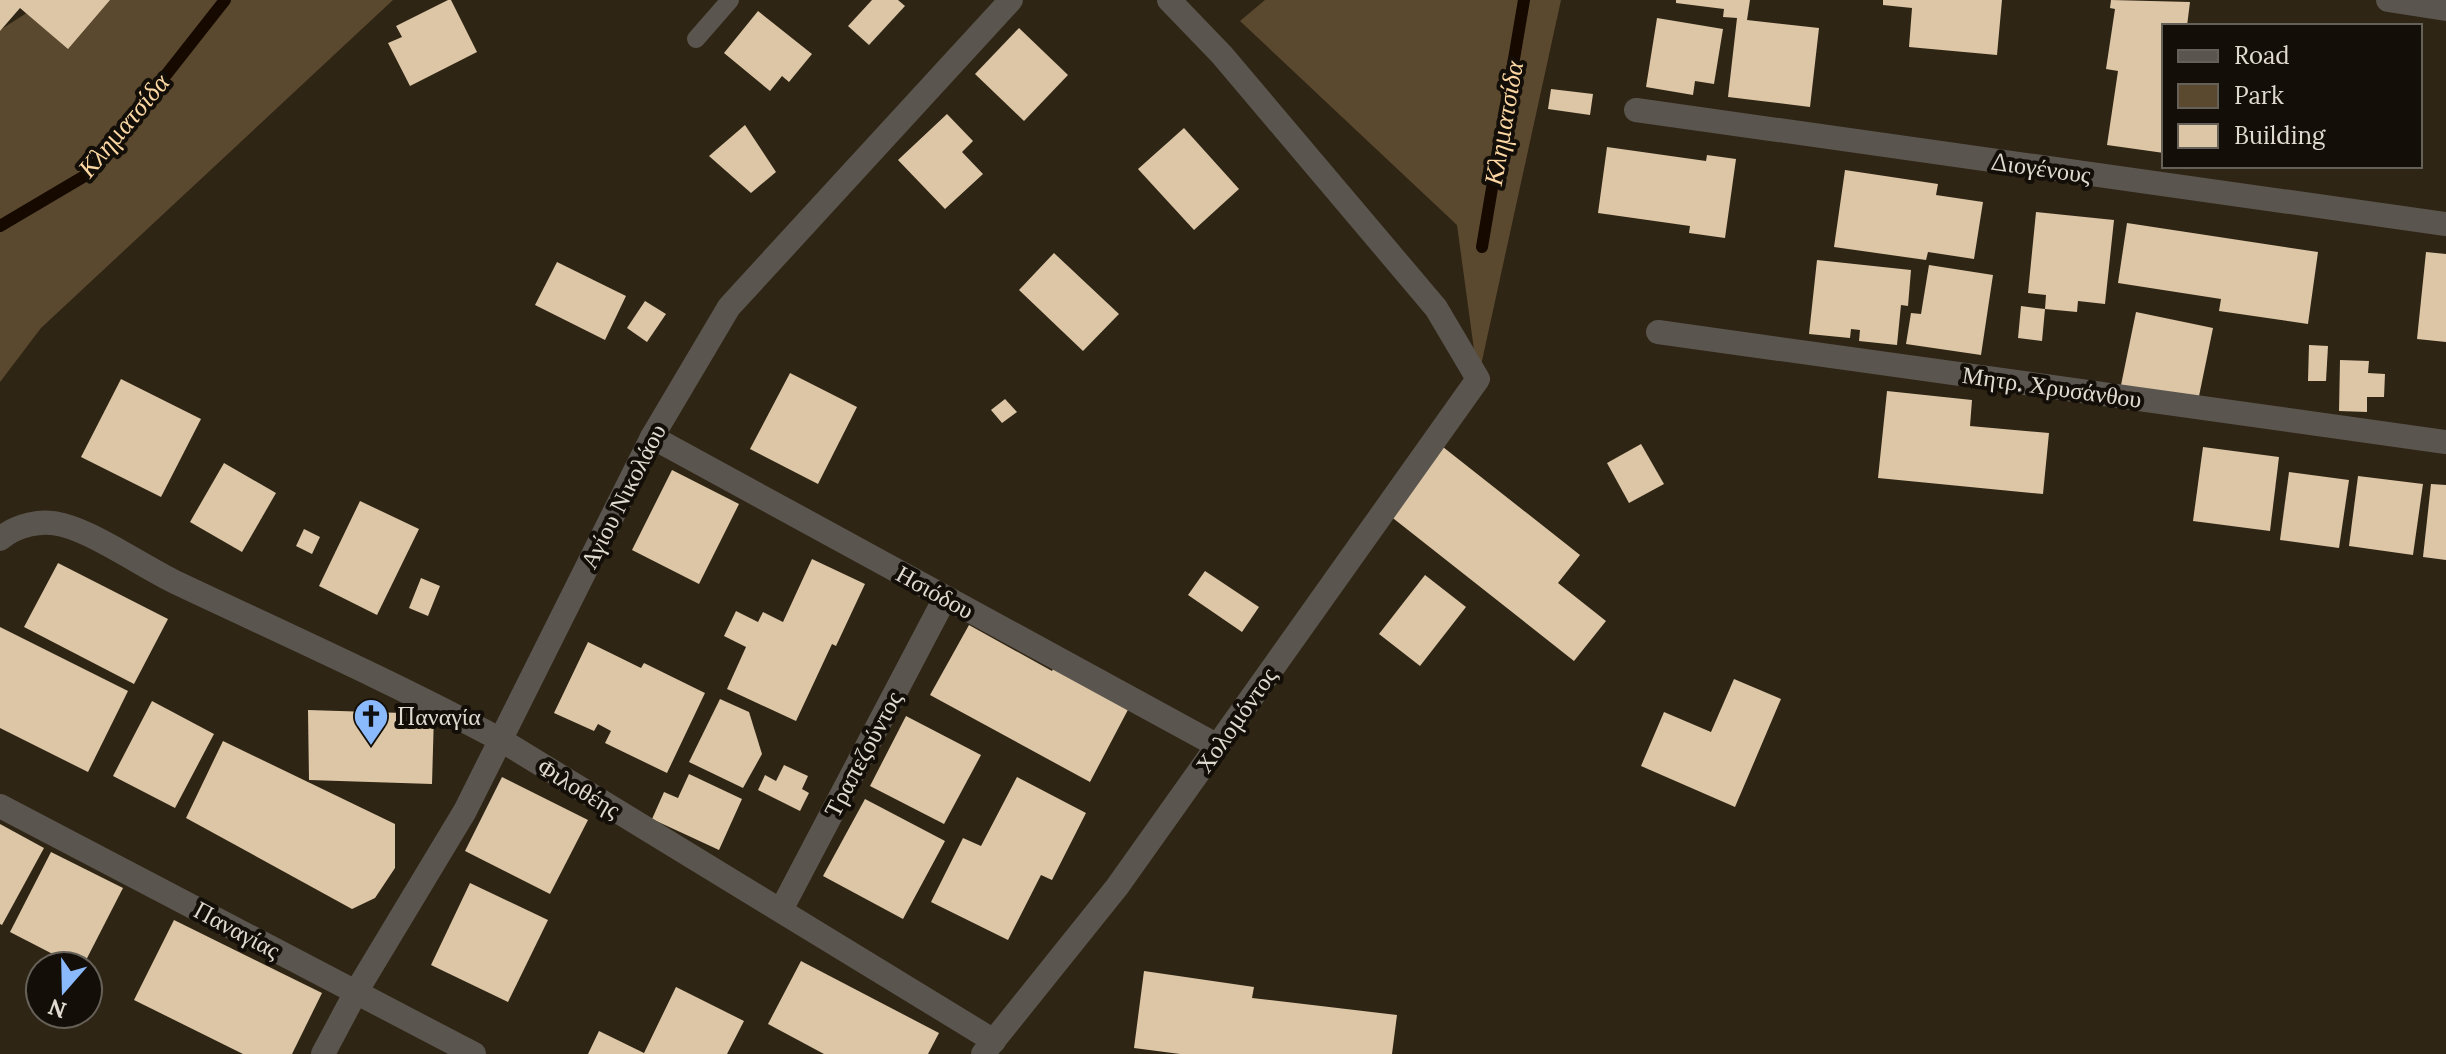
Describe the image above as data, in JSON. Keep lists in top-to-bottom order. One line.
{"streets":{"street":["Διογένους","Μητρ. Χρυσάνθου","Αγίου Νικολάου","Ησιόδου","Χολομόντος","Τραπεζούντος","Φιλοθέης","Παναγίας"]},"crossings":[["Αγίου Νικολάου","Ησιόδου"],["Αγίου Νικολάου","Φιλοθέης"],["Αγίου Νικολάου","Παναγίας"],["Ησιόδου","Χολομόντος"],["Ησιόδου","Τραπεζούντος"],["Χολομόντος","Φιλοθέης"],["Τραπεζούντος","Φιλοθέης"]],"water":["Κληματσίδα"],"places":{"church":["Παναγία"]},"legend":["Road","Park","Building"],"north":"bottom"}
